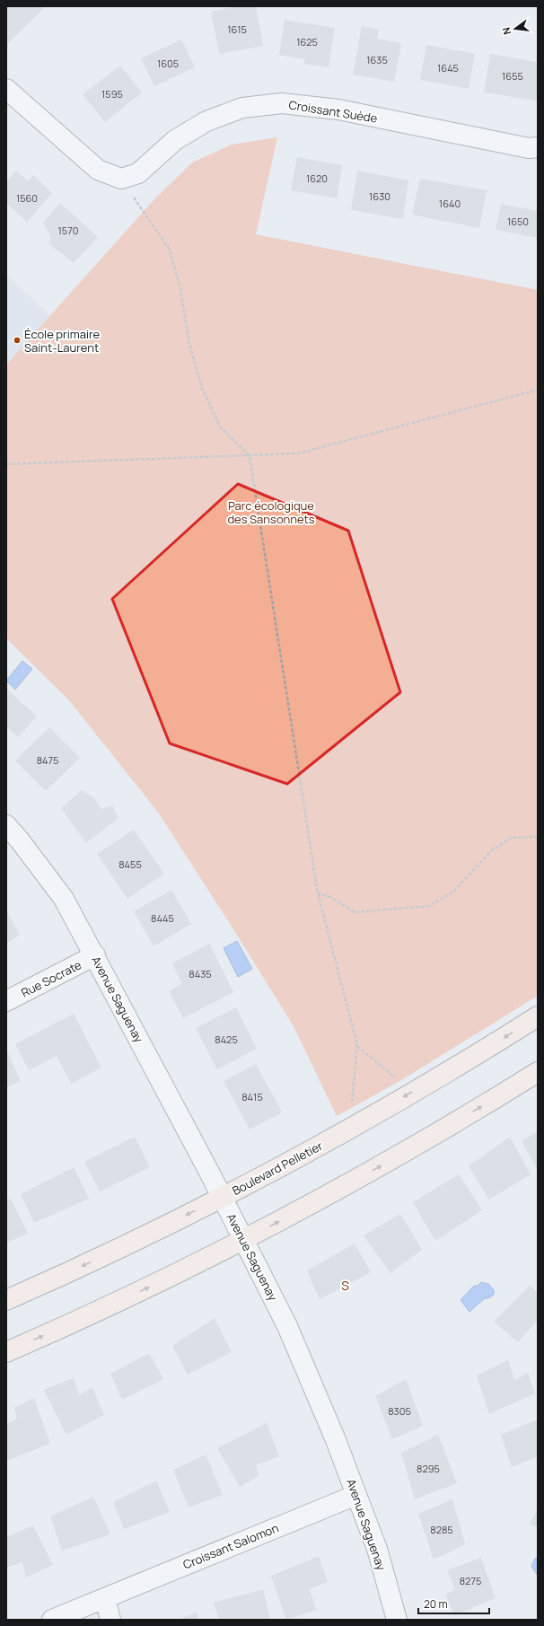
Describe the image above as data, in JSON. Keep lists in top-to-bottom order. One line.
{"streets":{"street":["Croissant Suède","Rue Socrate","Avenue Saguenay","Boulevard Pelletier","Croissant Salomon"]},"crossings":[["Rue Socrate","Avenue Saguenay"],["Avenue Saguenay","Boulevard Pelletier"],["Avenue Saguenay","Croissant Salomon"]],"districts":["S"],"parks":["Parc écologique des Sansonnets"],"places":["École primaire Saint-Laurent"],"house_numbers":["1615","1625","1635","1605","1645","1655","1595","1620","1630","1560","1640","1650","1570","8475","8455","8445","8435","8425","8415","8305","8295","8285","8275"],"scale_bar":"20 m","north":"left"}
